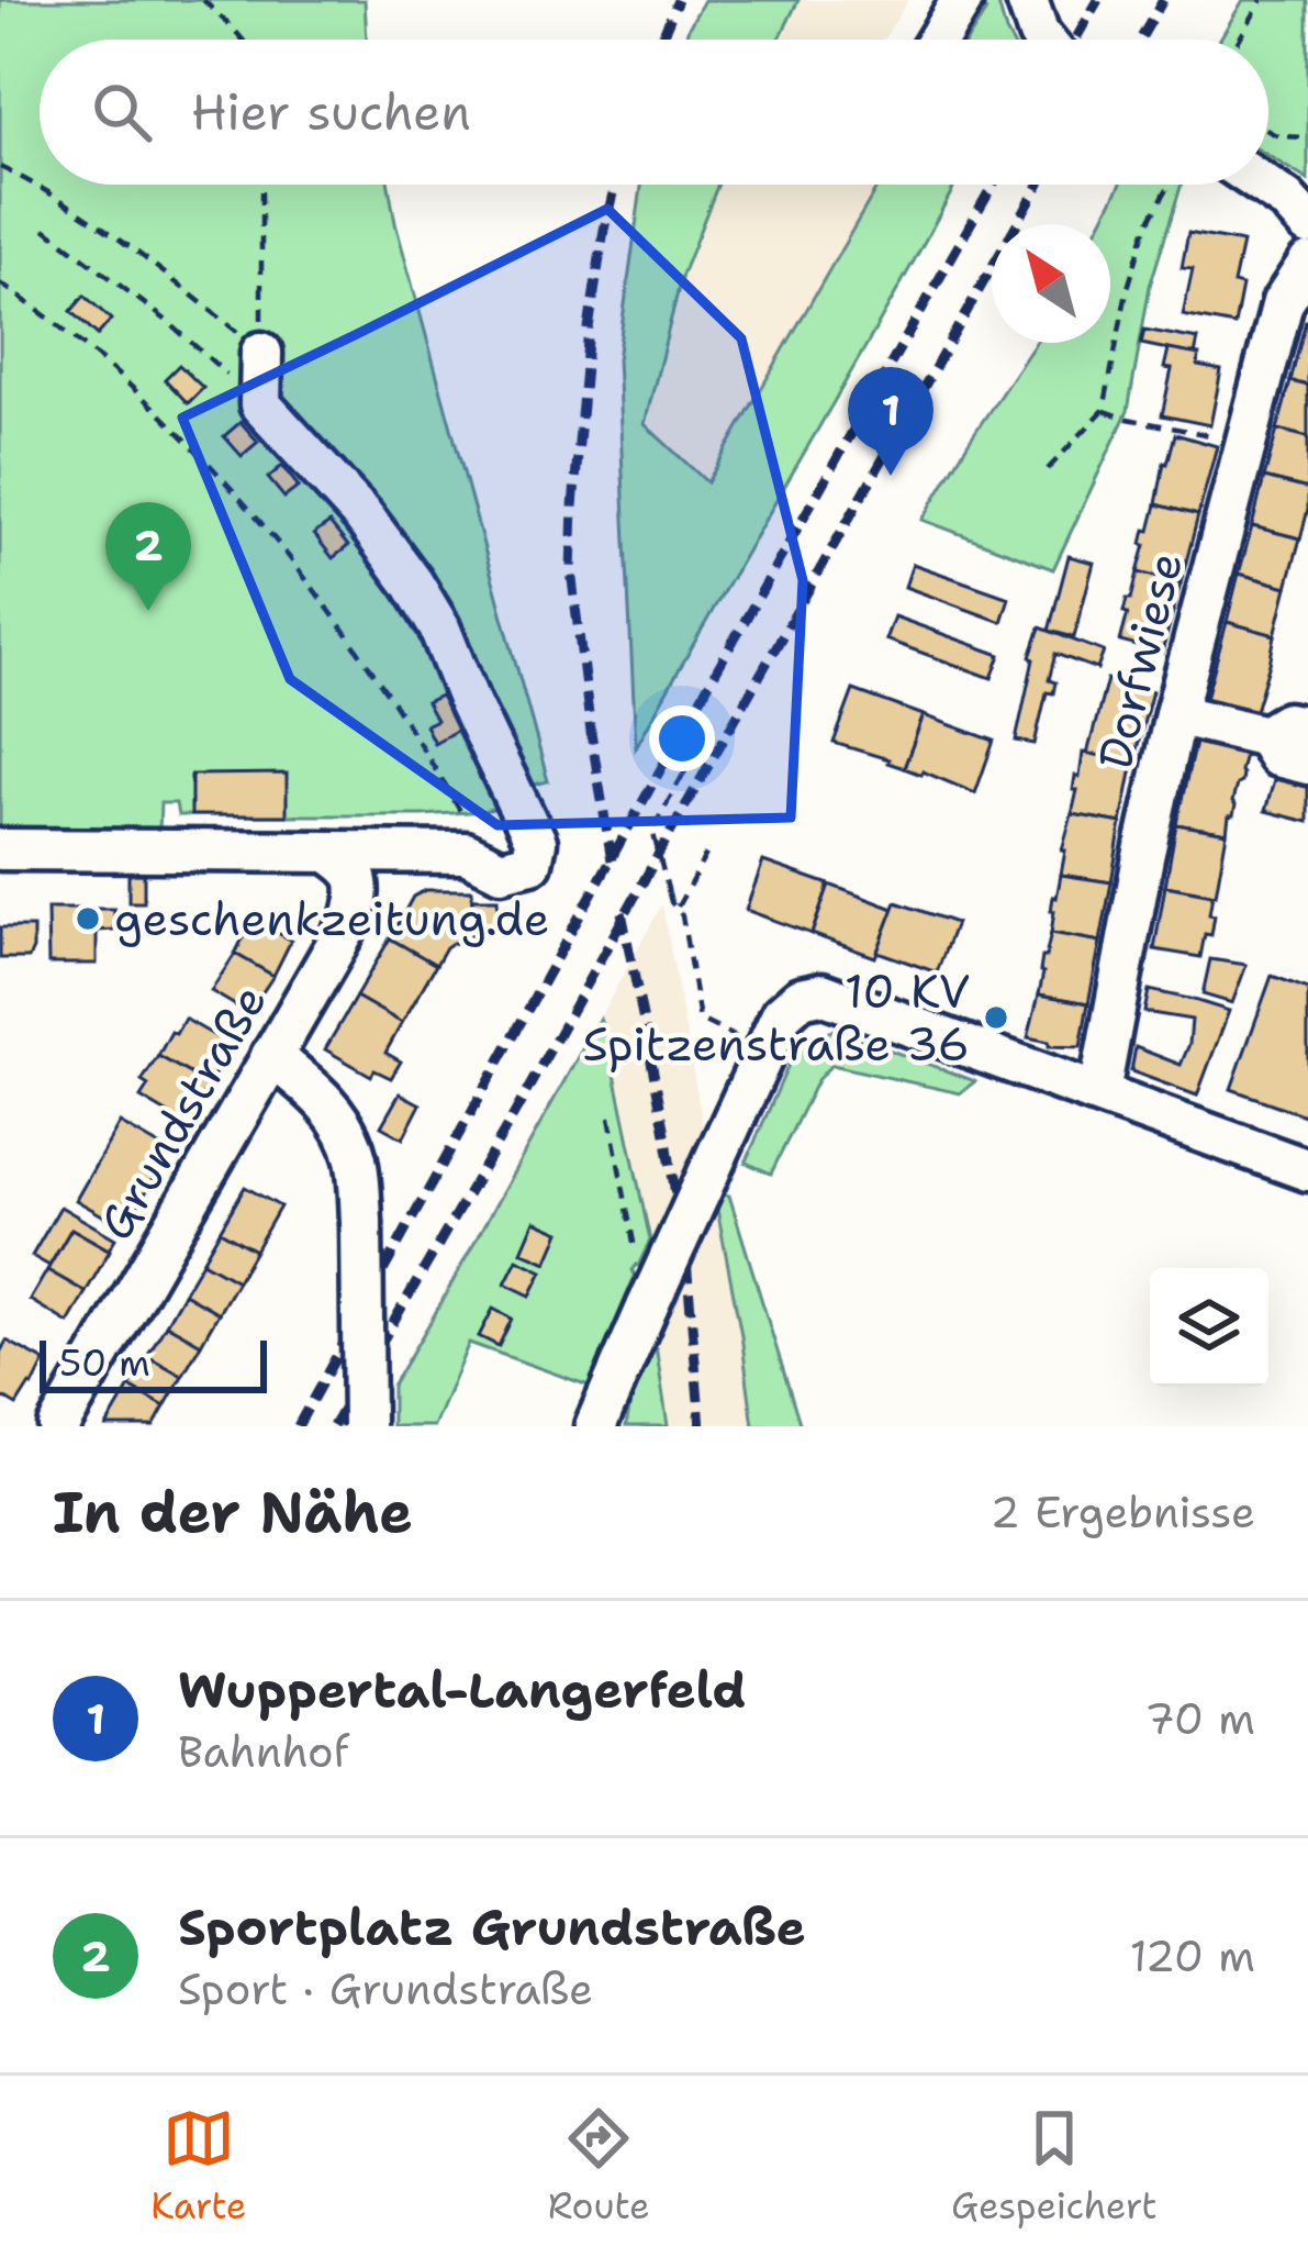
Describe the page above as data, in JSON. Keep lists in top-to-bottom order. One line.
{"streets":{"street":["Dorfwiese","Grundstraße"]},"places":["geschenkzeitung.de","10 KV Spitzenstraße 36"],"scale_bar":"50 m","north":"top left","page":{"search":"Hier suchen","pins":["1","2"],"scale":"50 m","heading":["In der Nähe","2 Ergebnisse"],"list":[{"mark":"1","name":"Wuppertal-Langerfeld","note":"Bahnhof","value":"70 m"},{"mark":"2","name":"Sportplatz Grundstraße","note":"Sport · Grundstraße","value":"120 m"}],"nav":["Karte","Route","Gespeichert"]}}
